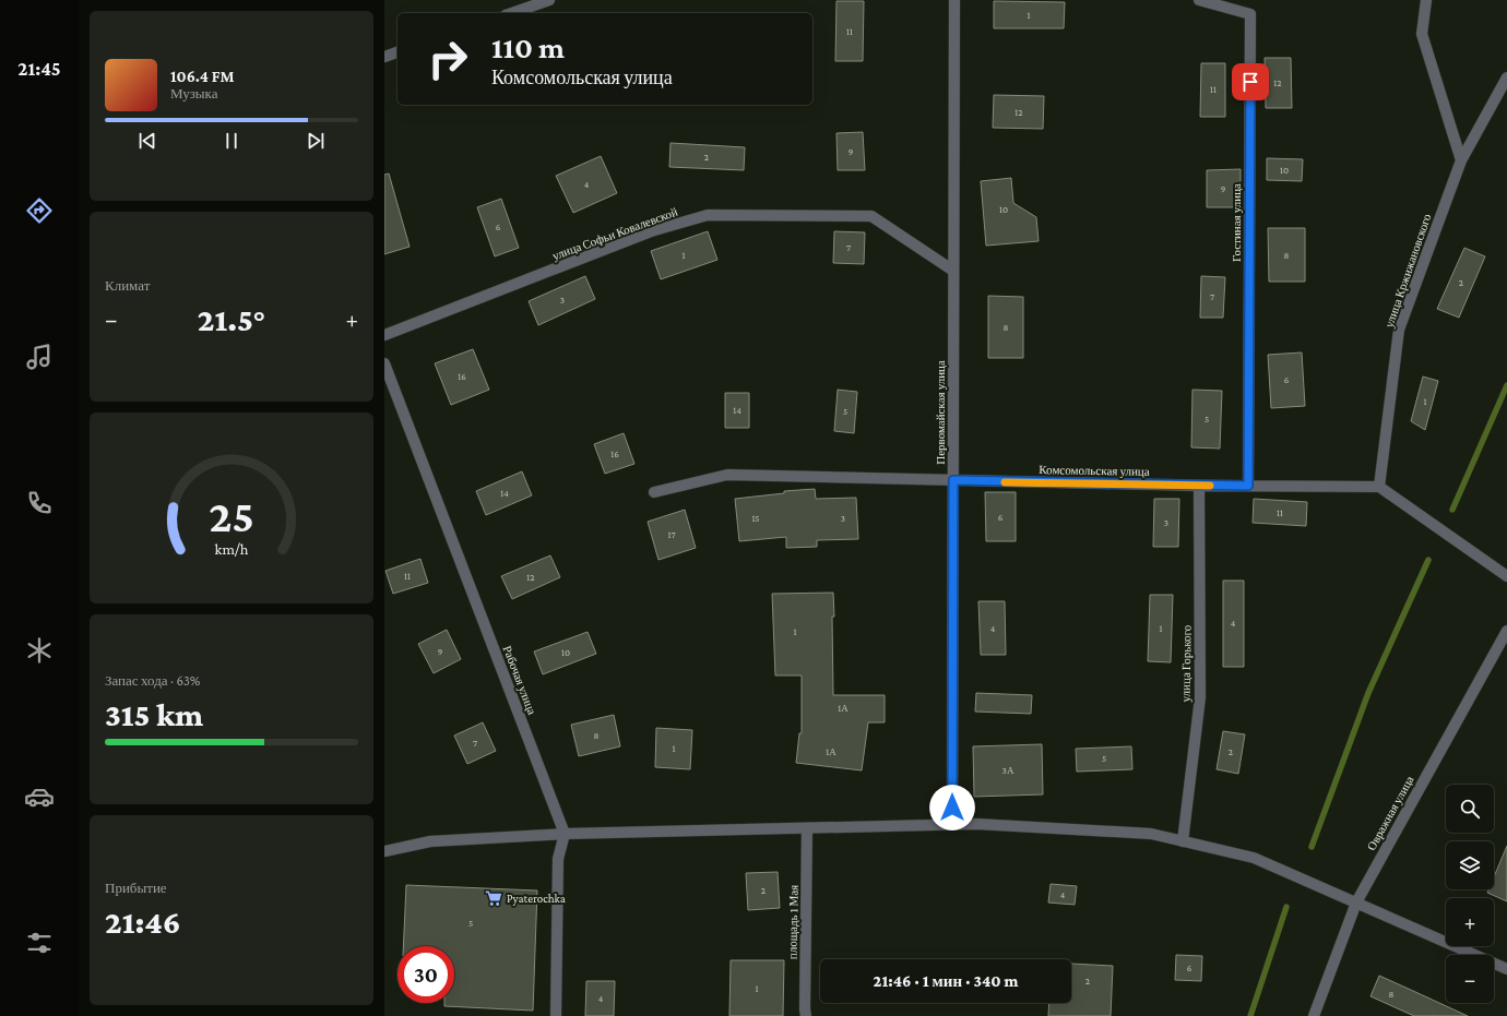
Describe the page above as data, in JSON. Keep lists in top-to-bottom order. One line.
{"streets":{"street":["Гостиная улица","улица Софьи Ковалевской","улица Кржижановского","Первомайская улица","Комсомольская улица","улица Горького","Рабочая улица","Овражная улица","площадь 1 Мая"]},"crossings":[["Гостиная улица","Комсомольская улица"],["улица Софьи Ковалевской","Первомайская улица"],["улица Кржижановского","Комсомольская улица"],["Первомайская улица","Комсомольская улица"],["Комсомольская улица","улица Горького"]],"places":{"supermarket":["Pyaterochka"]},"house_numbers":["1","11","12","11","12","9","2","10","4","9","10","6","7","1","8","2","7","3","8","16","6","1","14","5","5","16","14","11","6","15","3","3","17","11","12","4","4","1","1","9","10","1А","8","7","1","1А","2","5","3А","2","4","5","6","2","1","8","4"],"page":{"tabs":"21:45","turn":["110 m","Комсомольская улица"],"song":["106.4 FM","Музыка"],"tile":["Климат",["Запас хода · 63%","315 km"],["Прибытие","21:46"]],"heat":["−","21.5°","+"],"map_buttons":["+","−"],"limit":"30","trip":"21:46 · 1 мин · 340 m","gauge":["25","km/h"]}}
